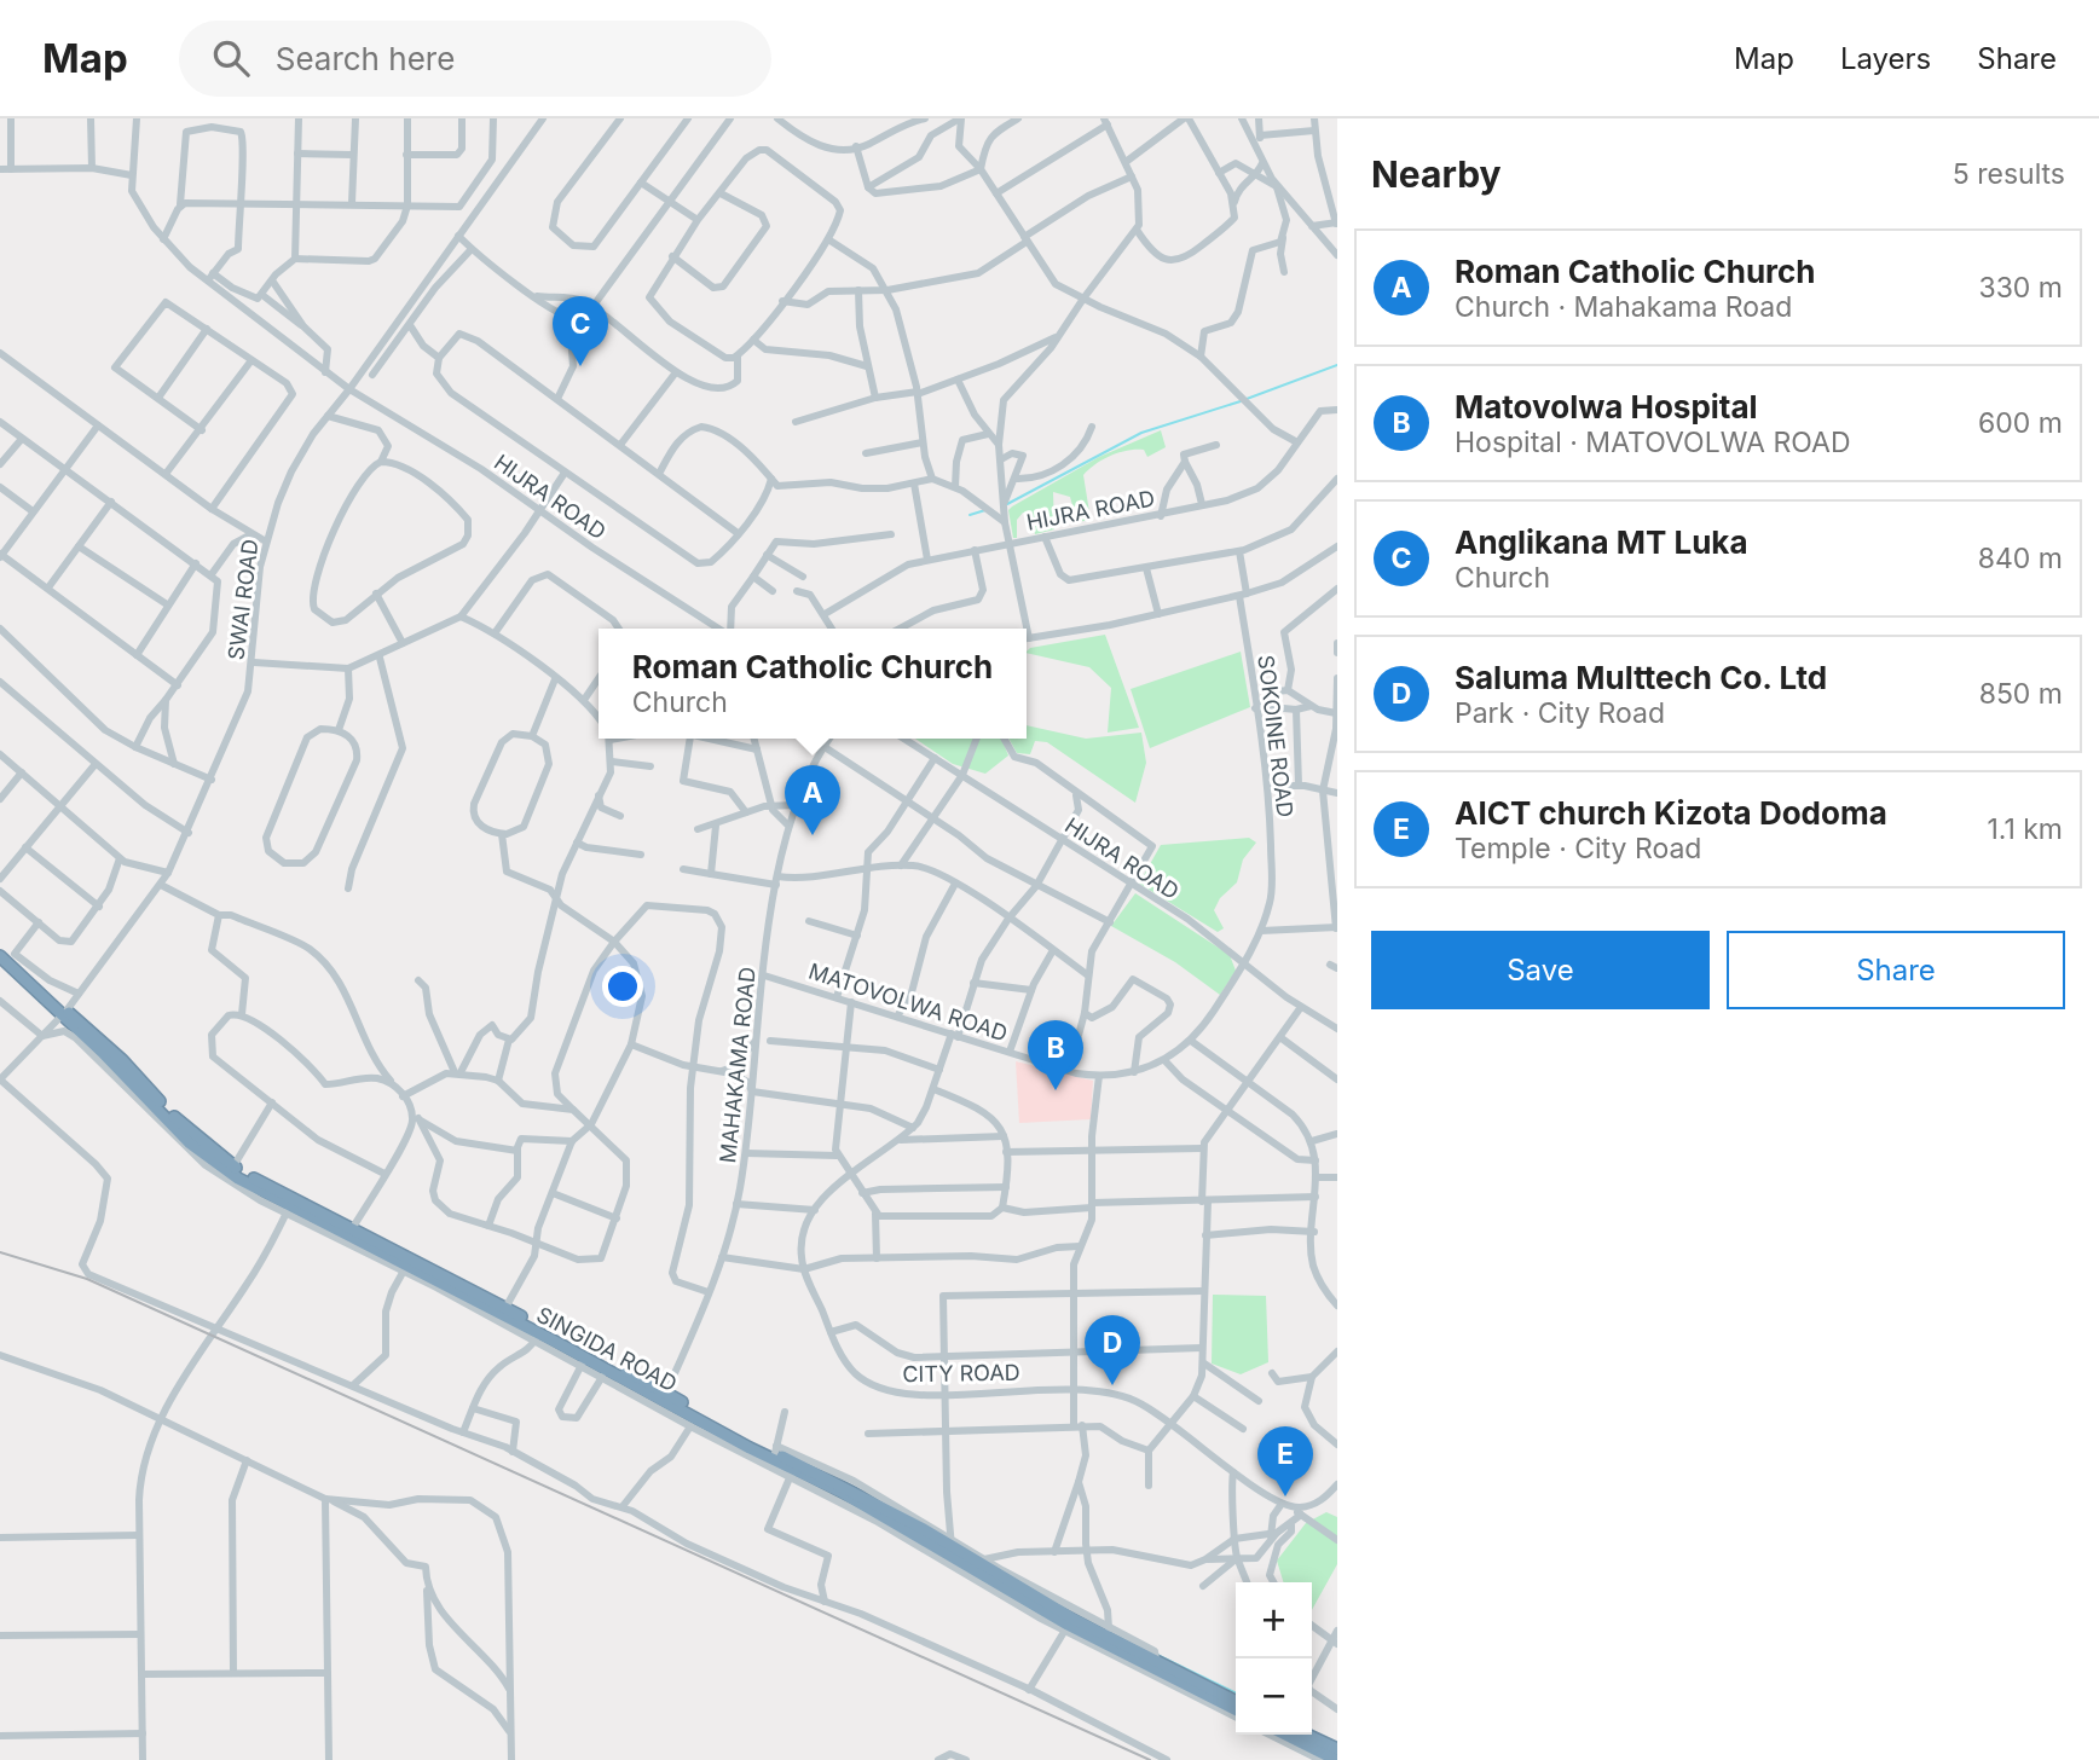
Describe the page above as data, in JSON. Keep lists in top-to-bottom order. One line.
{"streets":{"highway":["SINGIDA ROAD"],"street":["HIJRA ROAD","SWAI ROAD","SOKOINE ROAD","MATOVOLWA ROAD","MAHAKAMA ROAD","CITY ROAD"]},"crossings":[["HIJRA ROAD","SWAI ROAD"],["HIJRA ROAD","SOKOINE ROAD"],["HIJRA ROAD","MATOVOLWA ROAD"],["HIJRA ROAD","CITY ROAD"],["SWAI ROAD","SINGIDA ROAD"],["SOKOINE ROAD","MATOVOLWA ROAD"],["MATOVOLWA ROAD","MAHAKAMA ROAD"],["MATOVOLWA ROAD","CITY ROAD"],["MAHAKAMA ROAD","SINGIDA ROAD"]],"page":{"header":"Map","search":"Search here","nav":["Map","Layers","Share"],"heading":["Nearby","5 results"],"list":[{"mark":"A","name":"Roman Catholic Church","note":"Church · Mahakama Road","value":"330 m"},{"mark":"B","name":"Matovolwa Hospital","note":"Hospital · MATOVOLWA ROAD","value":"600 m"},{"mark":"C","name":"Anglikana MT Luka","note":"Church","value":"840 m"},{"mark":"D","name":"Saluma Multtech Co. Ltd","note":"Park · City Road","value":"850 m"},{"mark":"E","name":"AICT church Kizota Dodoma","note":"Temple · City Road","value":"1.1 km"}],"pins":["C","A","B","D","E"],"popup":["Roman Catholic Church","Church"],"buttons":["Save","Share"],"map_buttons":["+","−"]}}
